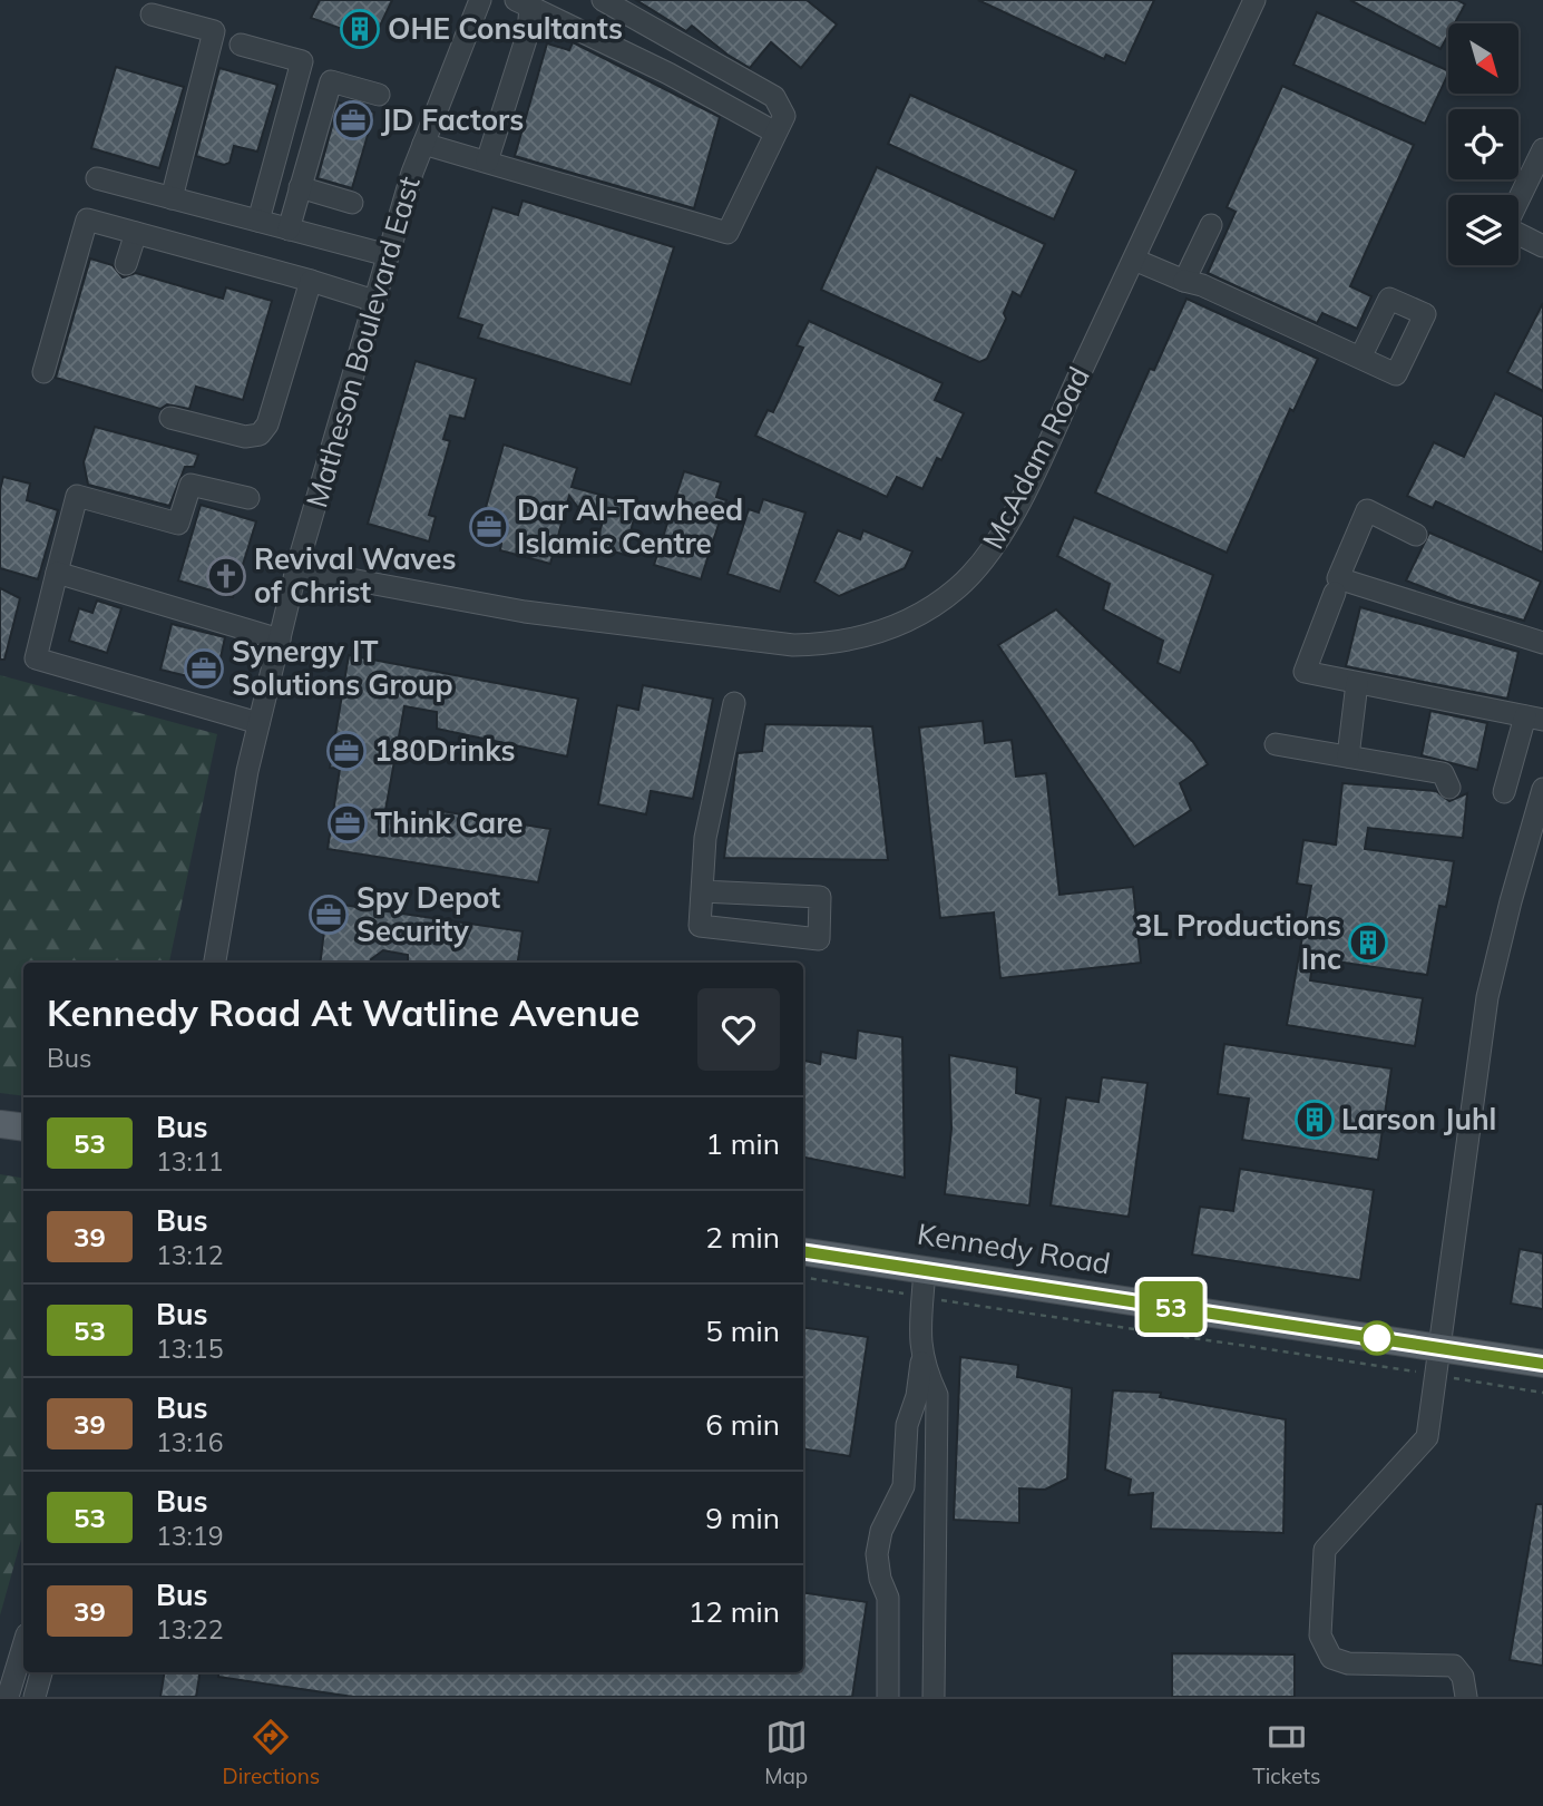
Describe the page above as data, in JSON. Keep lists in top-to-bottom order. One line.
{"streets":{"main road":["Kennedy Road"],"street":["Matheson Boulevard East","McAdam Road"]},"crossings":[["Matheson Boulevard East","McAdam Road"]],"places":{"building":["OHE Consultants","3L Productions Inc","Larson Juhl"],"office":["JD Factors","Dar Al-Tawheed Islamic Centre","Synergy IT Solutions Group","180Drinks","Think Care","Spy Depot Security"],"church":["Revival Waves of Christ"]},"lines":["bus line 53"],"north":"bottom right","page":{"on_map":"53","heading":["Kennedy Road At Watline Avenue","Bus"],"list":[{"mark":"53","name":"Bus","note":"13:11","value":"1 min"},{"mark":"39","name":"Bus","note":"13:12","value":"2 min"},{"mark":"53","name":"Bus","note":"13:15","value":"5 min"},{"mark":"39","name":"Bus","note":"13:16","value":"6 min"},{"mark":"53","name":"Bus","note":"13:19","value":"9 min"},{"mark":"39","name":"Bus","note":"13:22","value":"12 min"}],"tabs":["Directions","Map","Tickets"]}}
